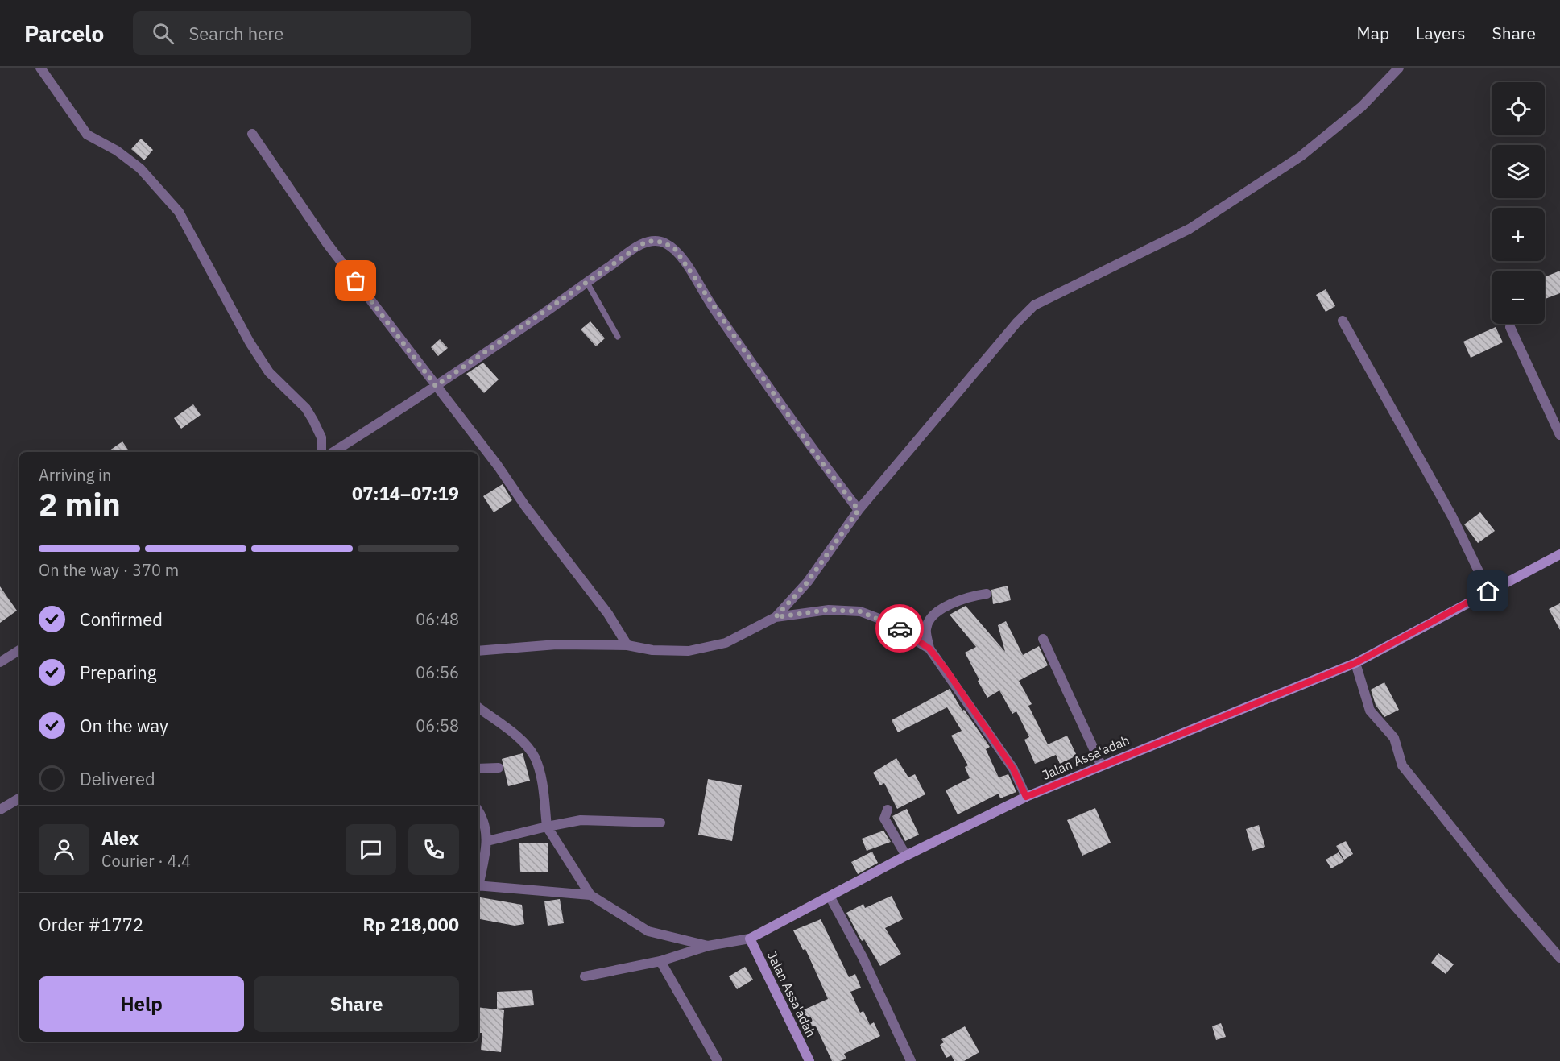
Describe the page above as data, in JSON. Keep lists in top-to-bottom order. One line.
{"streets":{"street":["Jalan Assa'adah"]},"page":{"header":"Parcelo","search":"Search here","nav":["Map","Layers","Share"],"map_buttons":["+","−"],"heading":["2 min","Arriving in","07:14–07:19"],"panel":["Alex","Courier · 4.4","Order #1772","Rp 218,000"],"bar":"On the way · 370 m","list":[["Confirmed","06:48"],["Preparing","06:56"],["On the way","06:58"],"Delivered"],"buttons":["Help","Share"]}}
